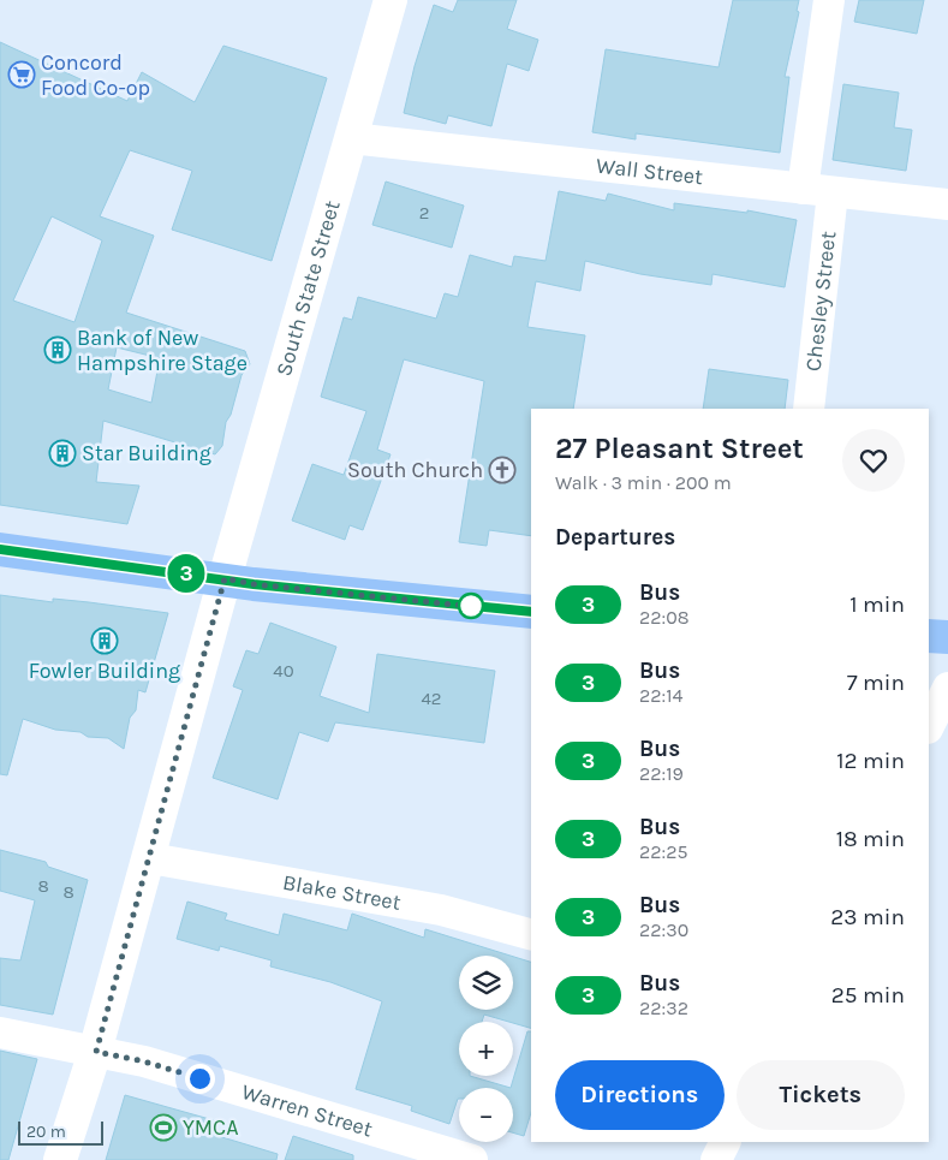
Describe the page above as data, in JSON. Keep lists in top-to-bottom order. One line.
{"streets":{"street":["Wall Street","South State Street","Chesley Street","Blake Street","Warren Street"]},"crossings":[["Wall Street","South State Street"],["Wall Street","Chesley Street"],["South State Street","Blake Street"],["South State Street","Warren Street"]],"places":{"supermarket":["Concord Food Co-op"],"building":["Bank of New Hampshire Stage","Star Building","Fowler Building"],"church":["South Church"],"sports":["YMCA"]},"lines":["bus line 3"],"house_numbers":["2","40","42","8","8"],"scale_bar":"20 m","page":{"on_map":"3","heading":[["27 Pleasant Street","Walk · 3 min · 200 m"],"Departures"],"list":[{"mark":"3","name":"Bus","note":"22:08","value":"1 min"},{"mark":"3","name":"Bus","note":"22:14","value":"7 min"},{"mark":"3","name":"Bus","note":"22:19","value":"12 min"},{"mark":"3","name":"Bus","note":"22:25","value":"18 min"},{"mark":"3","name":"Bus","note":"22:30","value":"23 min"},{"mark":"3","name":"Bus","note":"22:32","value":"25 min"}],"map_buttons":["+","−"],"buttons":["Directions","Tickets"],"scale":"20 m"}}
